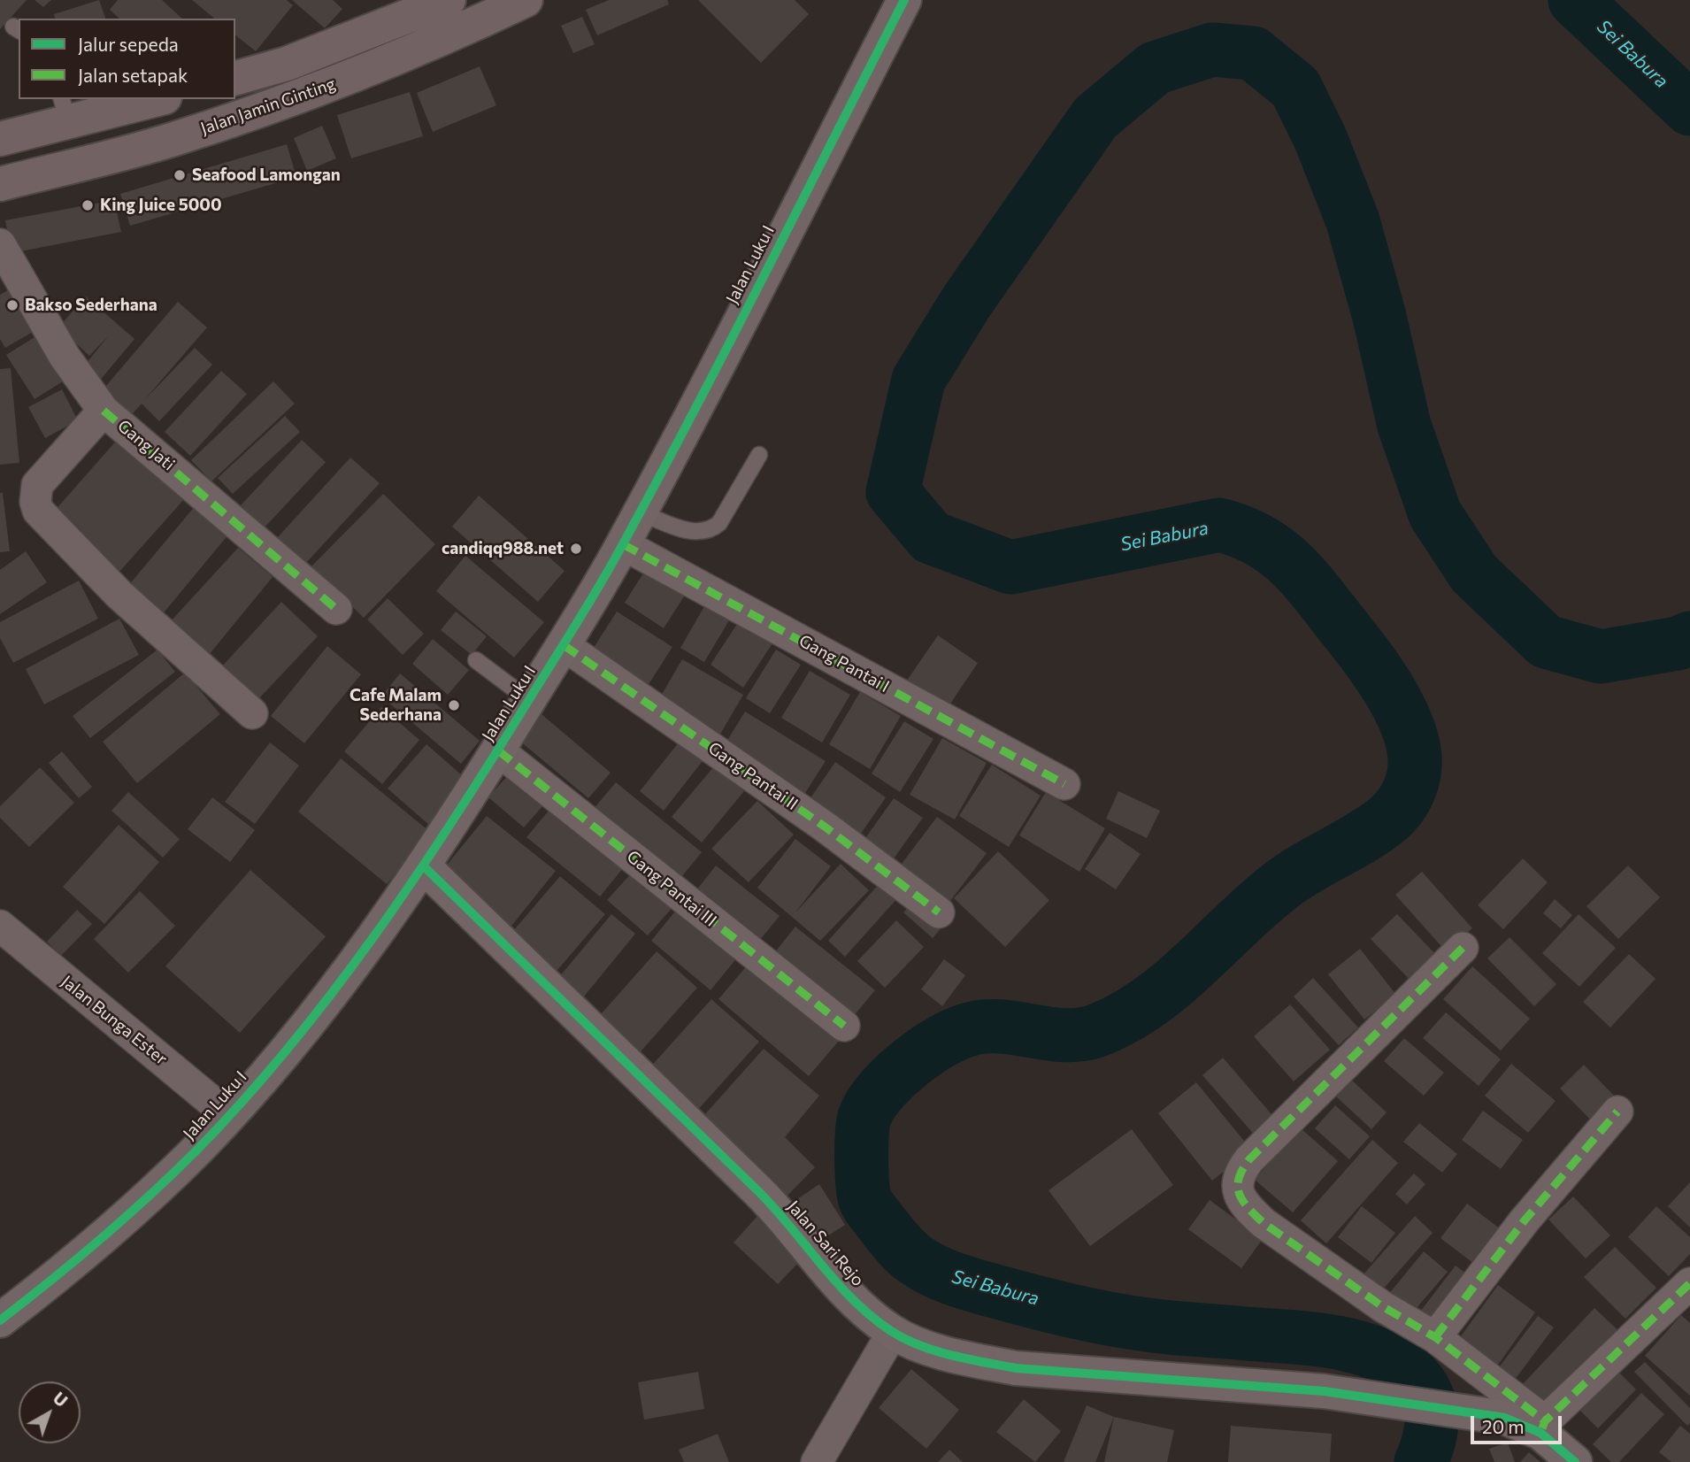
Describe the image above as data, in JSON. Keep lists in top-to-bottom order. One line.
{"streets":{"main road":["Jalan Jamin Ginting"],"street":["Jalan Luku I","Gang Jati","Gang Pantai I","Gang Pantai II","Gang Pantai III","Jalan Bunga Ester","Jalan Sari Rejo"]},"crossings":[["Jalan Luku I","Gang Pantai I"],["Jalan Luku I","Gang Pantai II"],["Jalan Luku I","Gang Pantai III"],["Jalan Luku I","Jalan Bunga Ester"],["Jalan Luku I","Jalan Sari Rejo"]],"water":["Sei Babura"],"places":["Seafood Lamongan","King Juice 5000","Bakso Sederhana","candiqq988.net","Cafe Malam Sederhana"],"legend":["Jalur sepeda","Jalan setapak"],"scale_bar":"20 m","north":"top right"}
